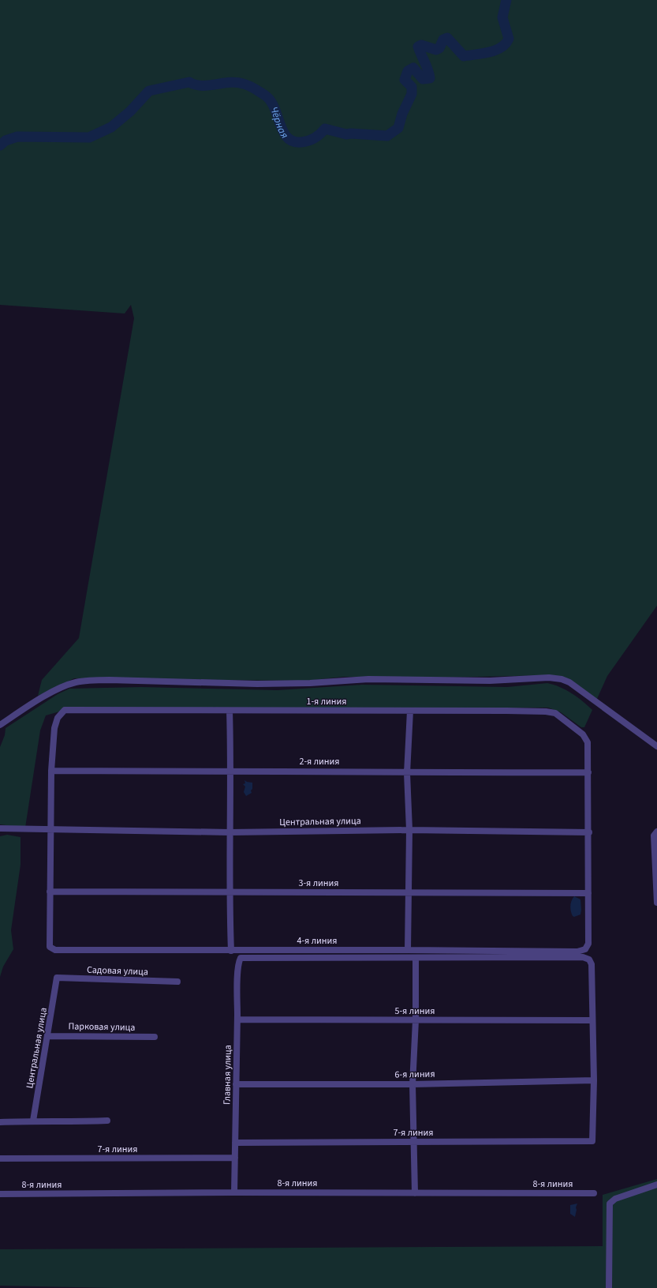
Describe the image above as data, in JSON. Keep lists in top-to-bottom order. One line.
{"streets":{"street":["1-я линия","2-я линия","Центральная улица","3-я линия","4-я линия","Садовая улица","5-я линия","Парковая улица","6-я линия","Главная улица","7-я линия","8-я линия"]},"crossings":[["1-я линия","2-я линия"],["Центральная улица","Садовая улица"],["Центральная улица","Парковая улица"],["3-я линия","4-я линия"],["5-я линия","Главная улица"],["6-я линия","Главная улица"],["6-я линия","7-я линия"],["Главная улица","7-я линия"],["Главная улица","8-я линия"]],"water":["Чёрная"]}
